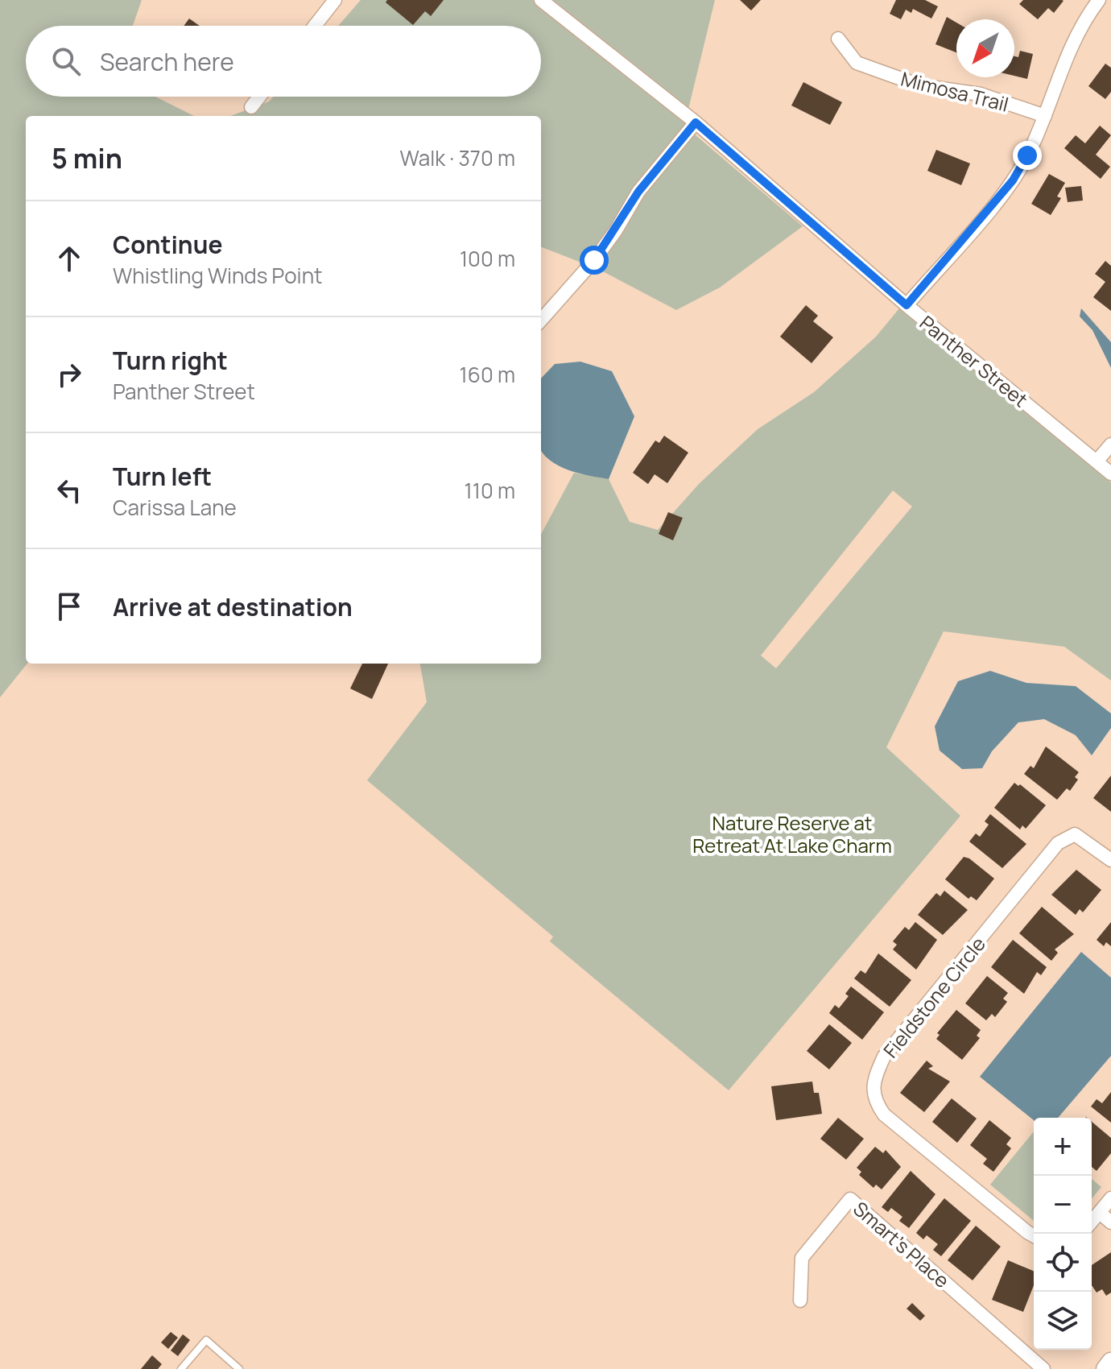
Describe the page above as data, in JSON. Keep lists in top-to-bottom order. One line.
{"streets":{"street":["Mimosa Trail","Panther Street","Fieldstone Circle","Smart's Place"]},"parks":["Nature Reserve at Retreat At Lake Charm"],"north":"bottom left","page":{"search":"Search here","heading":["5 min","Walk · 370 m"],"list":[["Continue","Whistling Winds Point","100 m"],["Turn right","Panther Street","160 m"],["Turn left","Carissa Lane","110 m"],"Arrive at destination"],"map_buttons":["+","−"]}}
